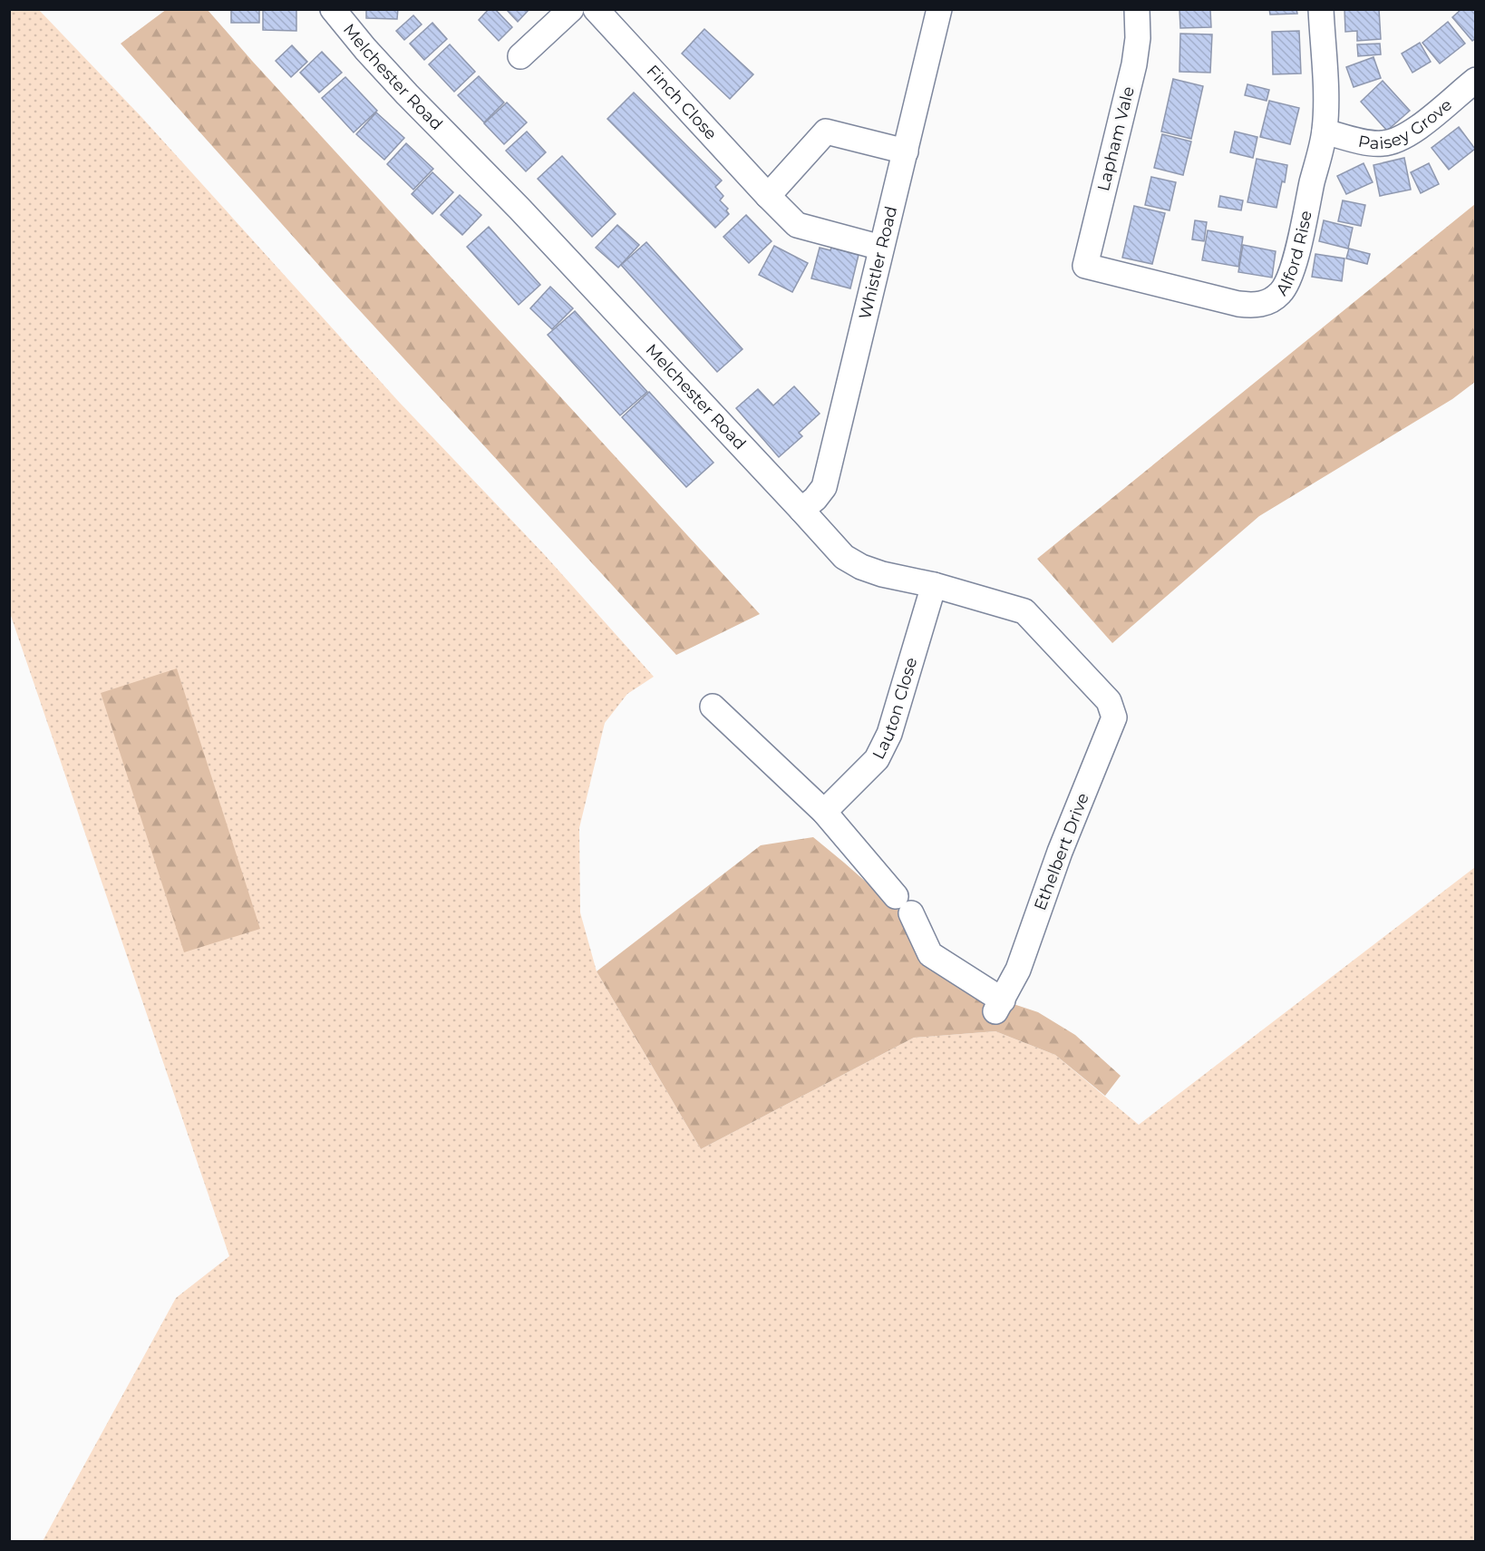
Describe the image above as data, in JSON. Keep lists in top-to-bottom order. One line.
{"streets":{"street":["Melchester Road","Finch Close","Paisey Grove","Lapham Vale","Alford Rise","Whistler Road","Lauton Close","Ethelbert Drive"]},"crossings":[["Melchester Road","Whistler Road"],["Melchester Road","Lauton Close"],["Melchester Road","Ethelbert Drive"],["Finch Close","Whistler Road"],["Paisey Grove","Alford Rise"],["Lapham Vale","Alford Rise"],["Lauton Close","Ethelbert Drive"]]}
